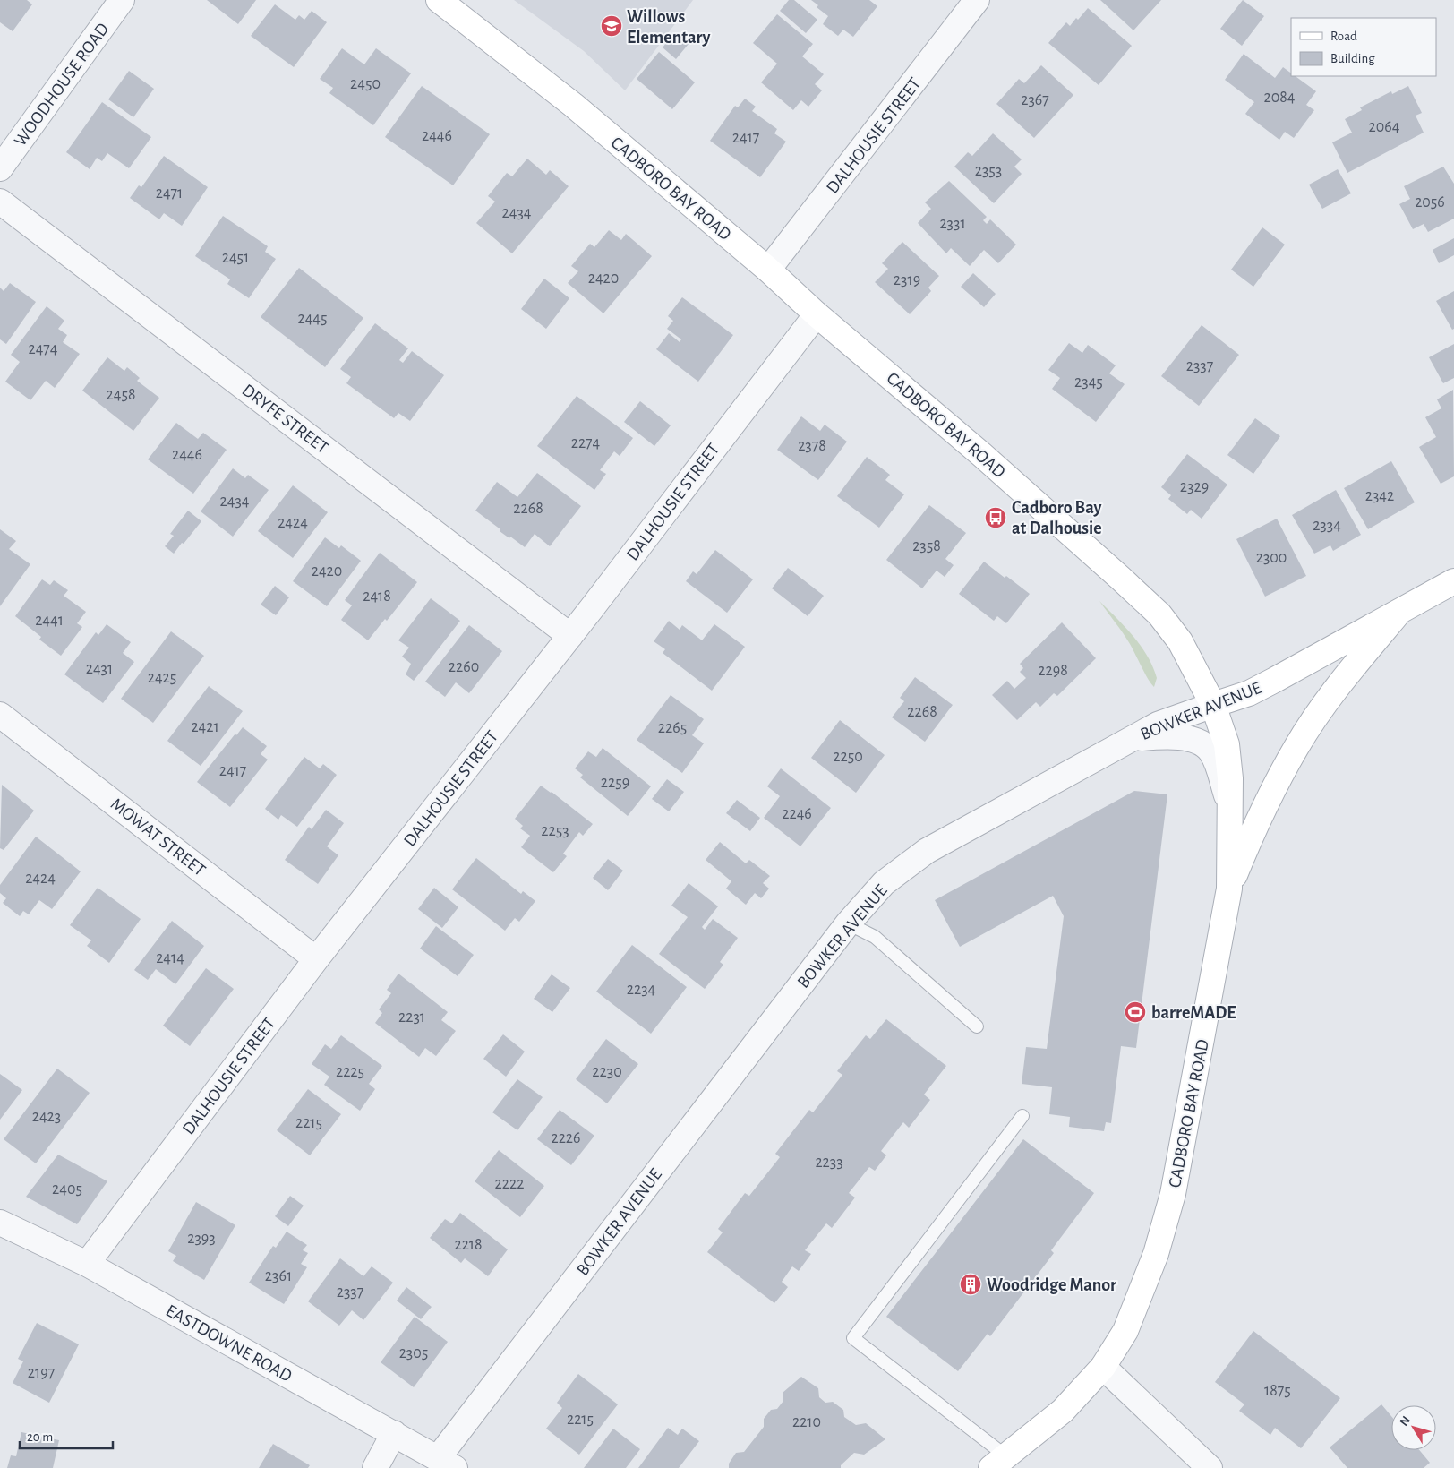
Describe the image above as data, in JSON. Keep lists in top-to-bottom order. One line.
{"streets":{"main road":["CADBORO BAY ROAD","BOWKER AVENUE"],"street":["WOODHOUSE ROAD","DALHOUSIE STREET","DRYFE STREET","MOWAT STREET","EASTDOWNE ROAD"]},"crossings":[["DALHOUSIE STREET","CADBORO BAY ROAD"],["DALHOUSIE STREET","DRYFE STREET"],["DALHOUSIE STREET","MOWAT STREET"],["DALHOUSIE STREET","EASTDOWNE ROAD"],["CADBORO BAY ROAD","BOWKER AVENUE"],["BOWKER AVENUE","EASTDOWNE ROAD"]],"places":{"school or university":["Willows Elementary"],"bus stop":["Cadboro Bay at Dalhousie"],"sports":["barreMADE"],"building":["Woodridge Manor"]},"house_numbers":["2450","2084","2367","2064","2446","2417","2353","2471","2056","2434","2331","2451","2420","2319","2445","2474","2337","2345","2458","2274","2378","2446","2329","2342","2434","2268","2424","2334","2358","2300","2420","2418","2441","2260","2431","2298","2425","2268","2421","2265","2250","2417","2259","2246","2253","2424","2414","2234","2231","2225","2230","2423","2215","2226","2233","2222","2405","2393","2218","2361","2337","2305","2197","1875","2215","2210"],"legend":["Road","Building"],"scale_bar":"20 m","north":"top left"}
